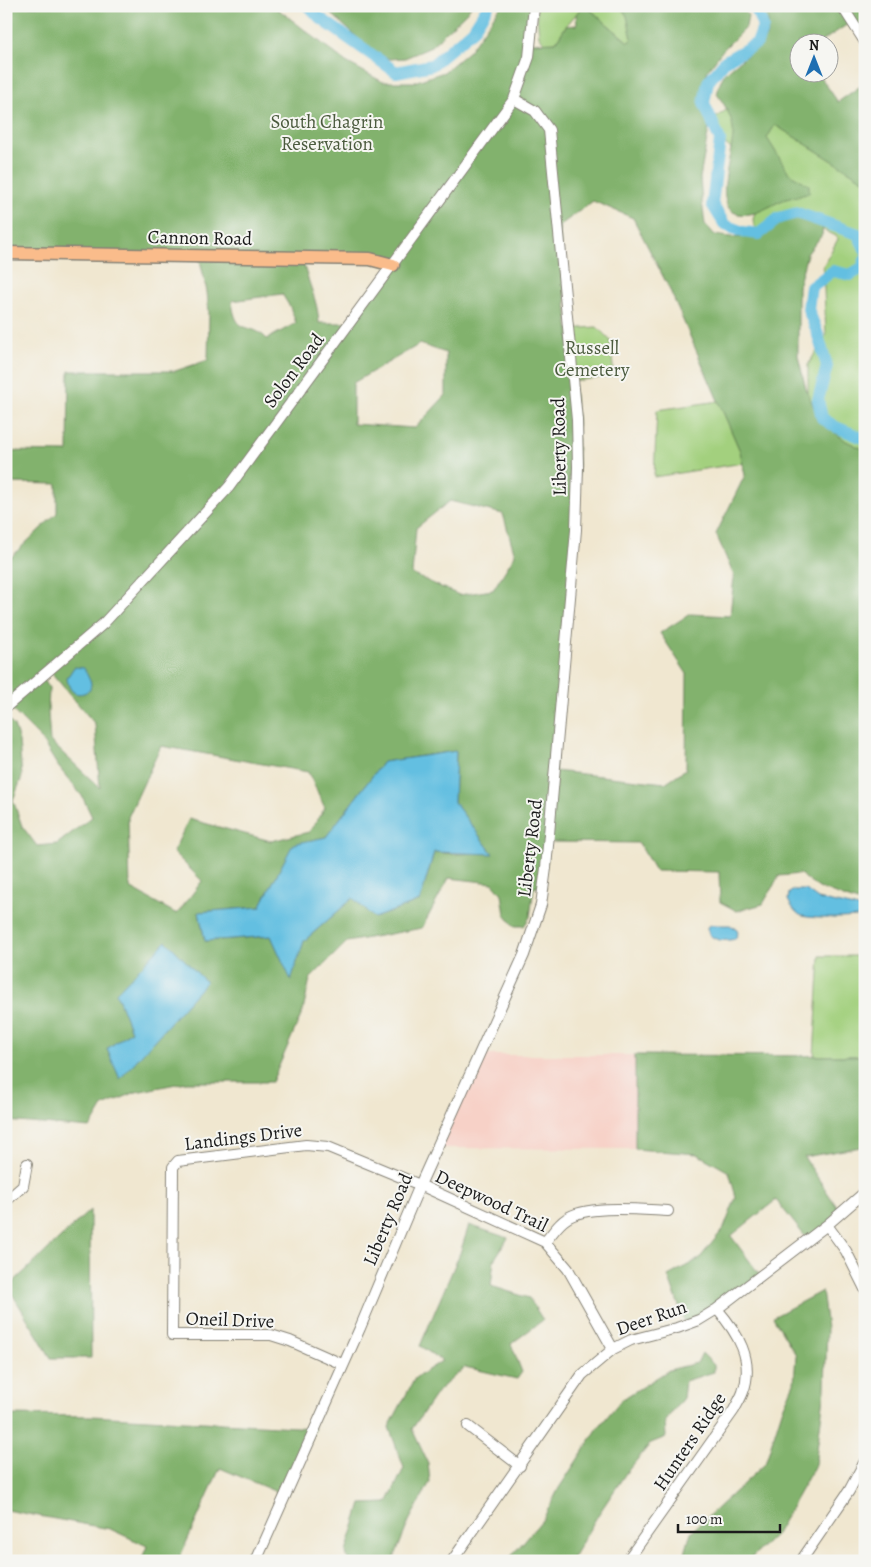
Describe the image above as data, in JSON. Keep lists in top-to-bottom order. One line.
{"streets":{"main road":["Cannon Road"],"street":["Solon Road","Liberty Road","Landings Drive","Deepwood Trail","Deer Run","Oneil Drive","Hunters Ridge"]},"crossings":[["Cannon Road","Solon Road"],["Solon Road","Liberty Road"],["Liberty Road","Landings Drive"],["Liberty Road","Deepwood Trail"],["Liberty Road","Oneil Drive"],["Landings Drive","Deepwood Trail"],["Landings Drive","Oneil Drive"],["Deepwood Trail","Deer Run"],["Deer Run","Hunters Ridge"]],"parks":["South Chagrin Reservation","Russell Cemetery"],"scale_bar":"100 m","north":"top"}
